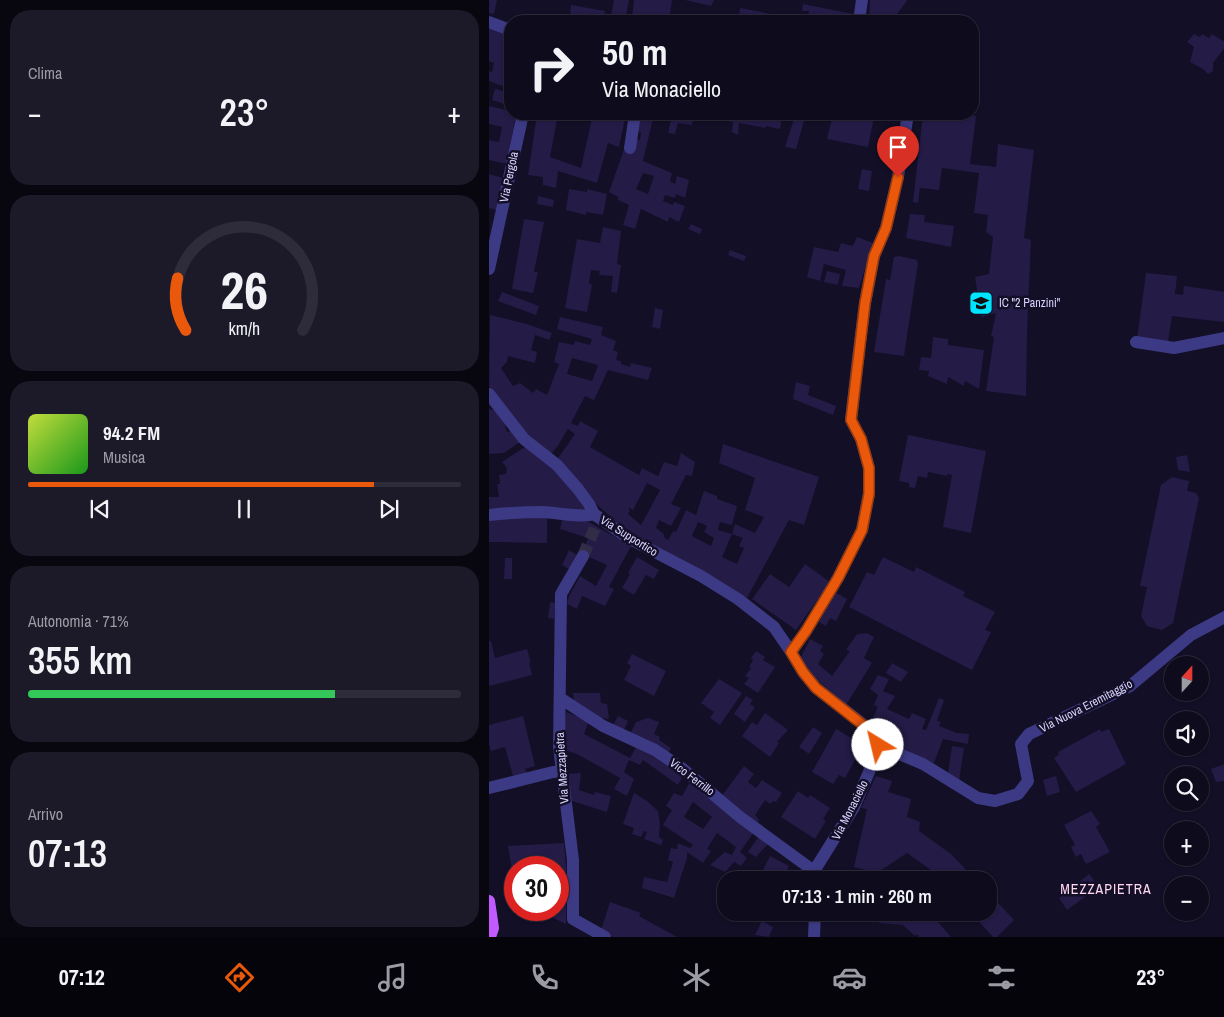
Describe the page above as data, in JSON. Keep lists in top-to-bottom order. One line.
{"streets":{"street":["Via Pergola","Via Supportico","Via Nuova Eremitaggio","Via Mezzapietra","Vico Ferrillo","Via Monaciello"]},"crossings":[["Via Nuova Eremitaggio","Via Monaciello"],["Via Mezzapietra","Vico Ferrillo"]],"districts":["MEZZAPIETRA"],"places":{"school or university":["IC \"2 Panzini\""]},"north":"top","page":{"tile":["Clima",["Autonomia · 71%","355 km"],["Arrivo","07:13"]],"turn":["50 m","Via Monaciello"],"heat":["−","23°","+"],"song":["94.2 FM","Musica"],"map_buttons":["+","−"],"limit":"30","trip":"07:13 · 1 min · 260 m","tabs":["07:12","23°"],"gauge":["26","km/h"]}}
